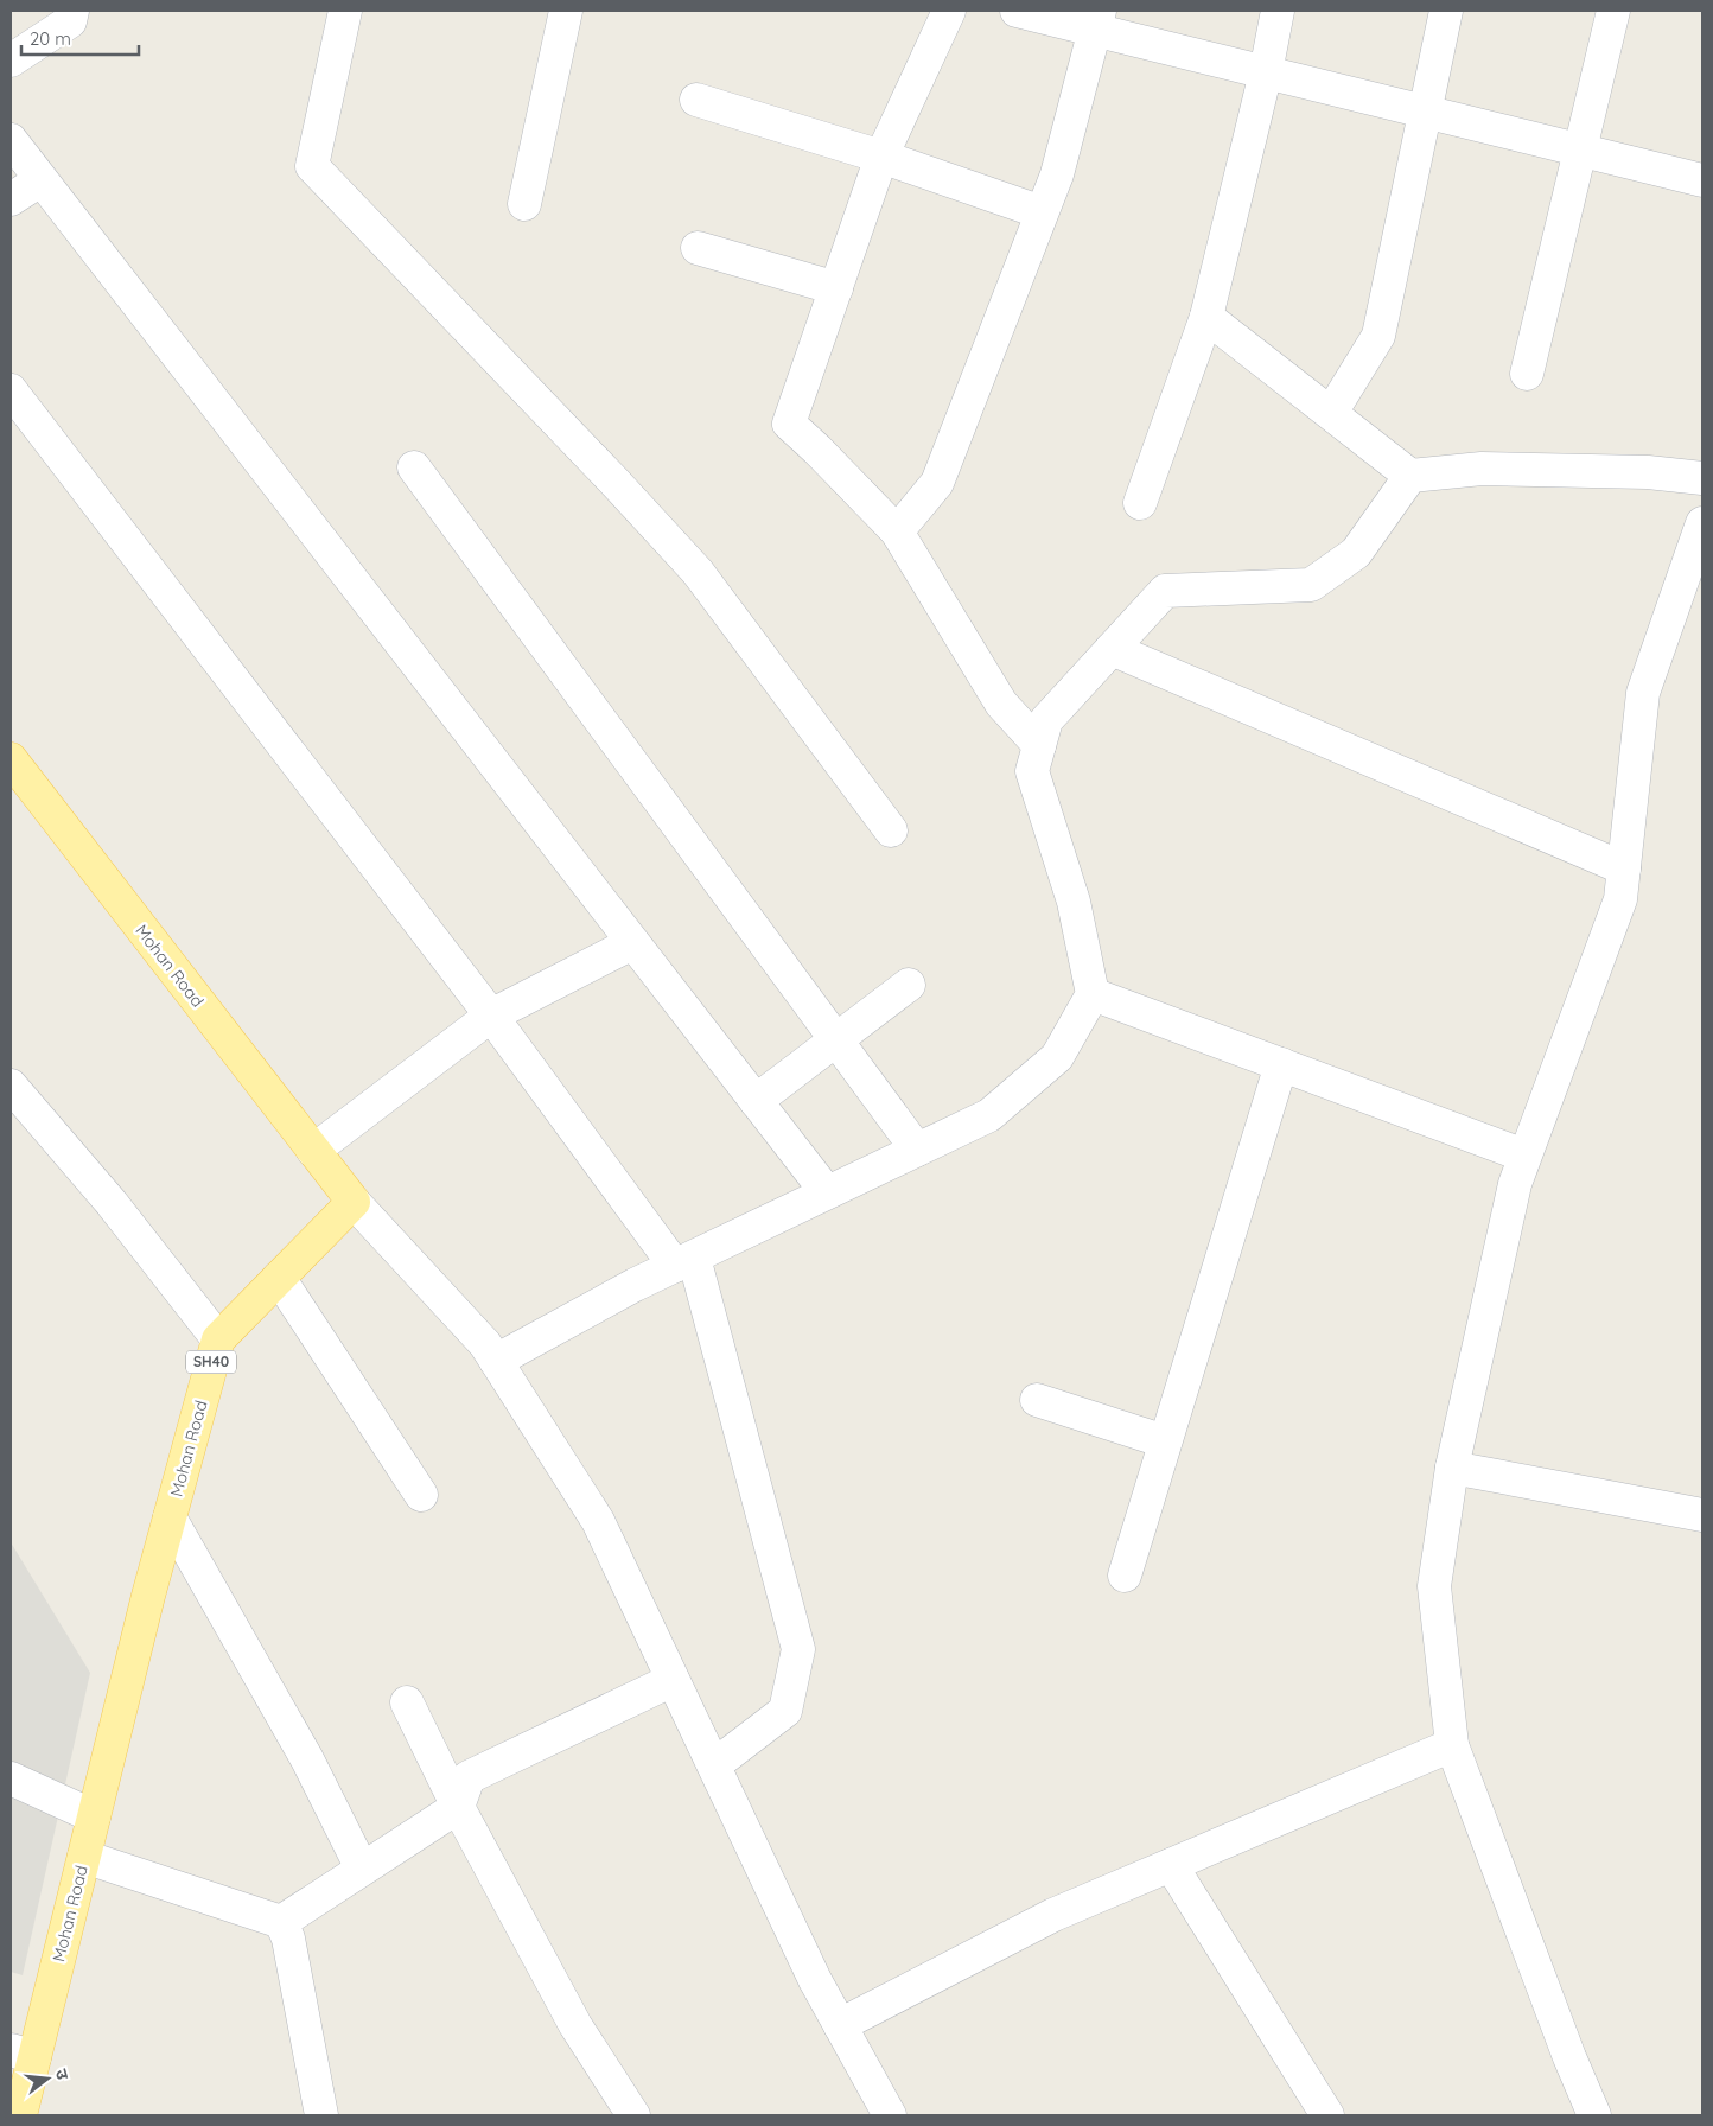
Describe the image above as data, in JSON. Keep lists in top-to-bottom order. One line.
{"streets":{"main road":["Mohan Road","SH40"]},"scale_bar":"20 m","north":"right"}
